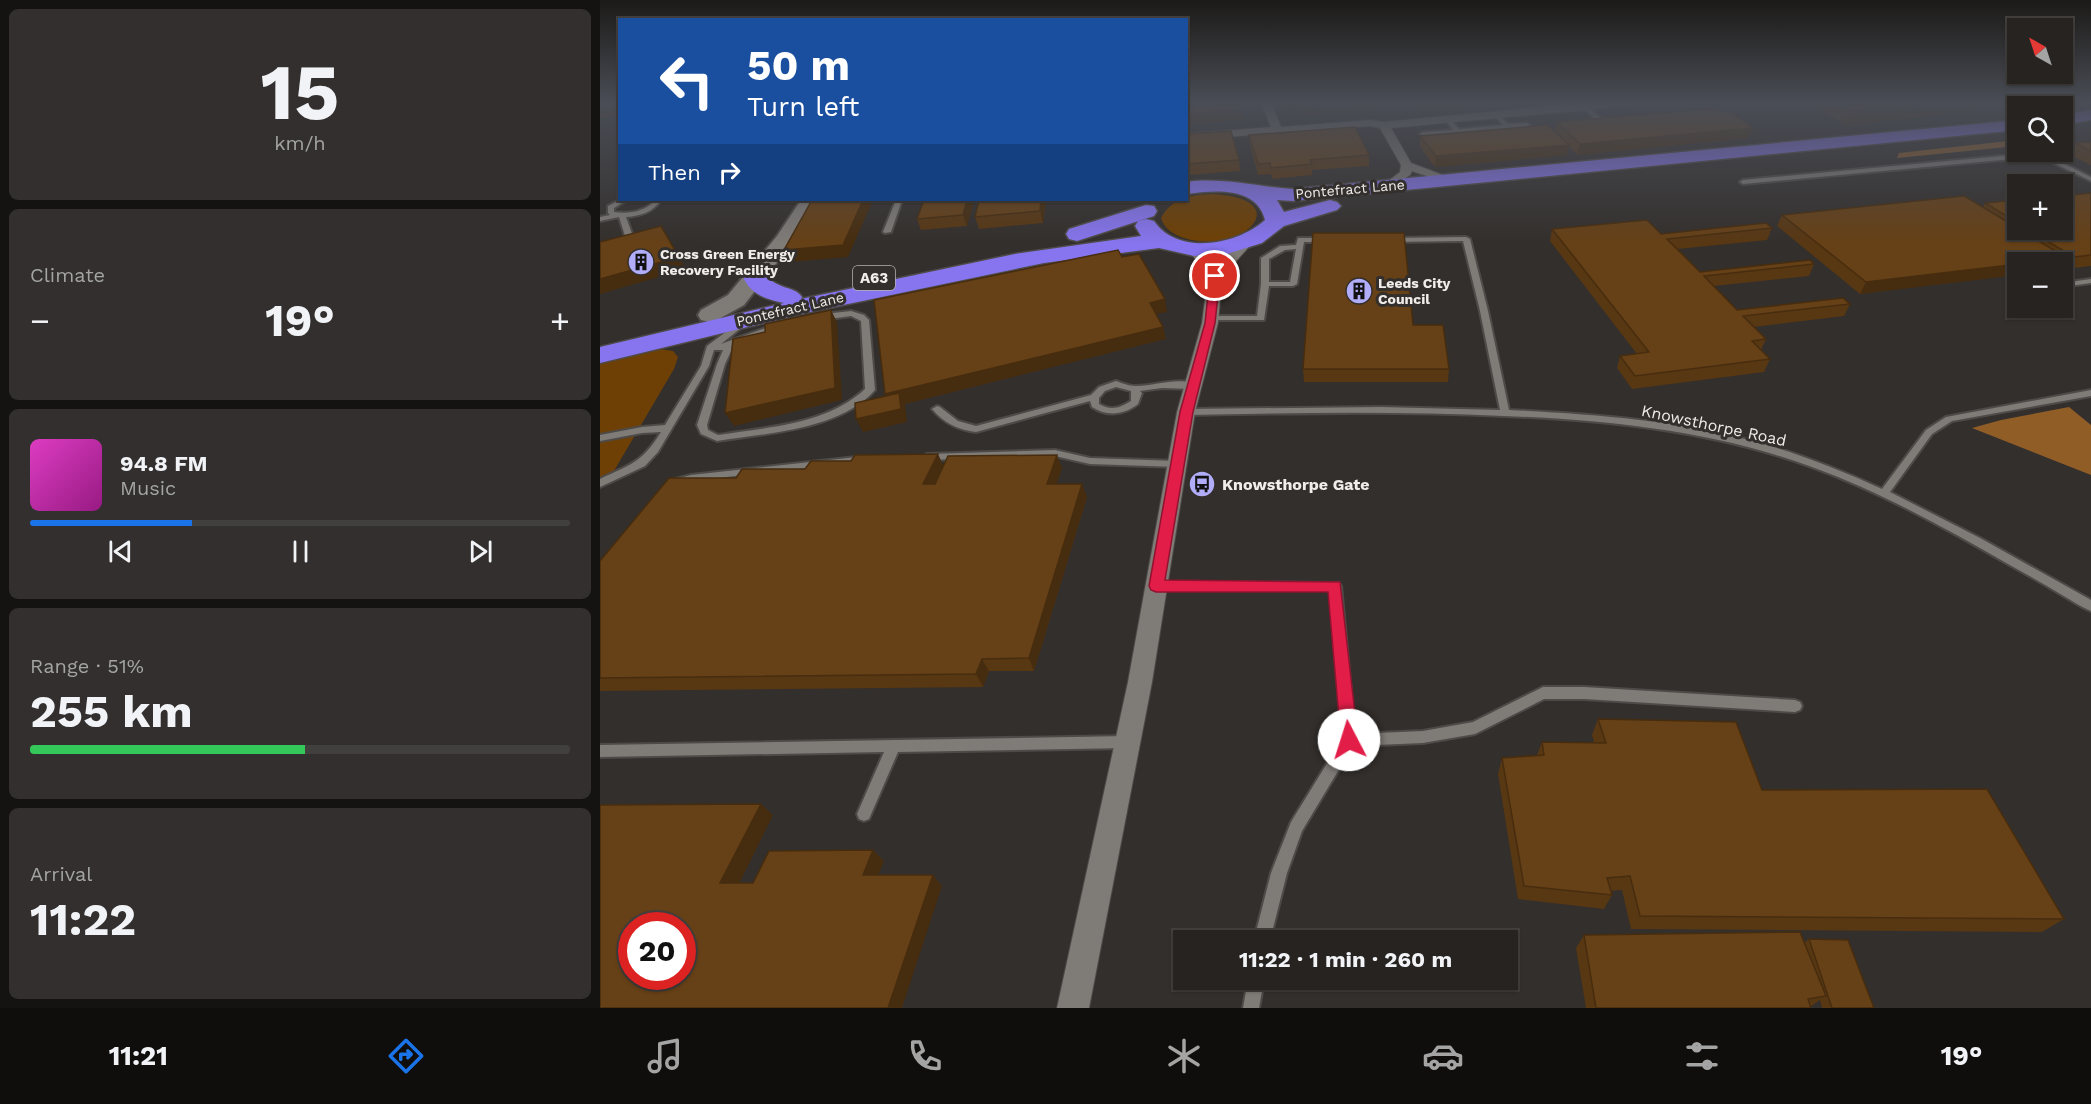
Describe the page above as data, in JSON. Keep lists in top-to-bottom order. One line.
{"streets":{"highway":["Pontefract Lane","A63"],"lane":["Knowsthorpe Road"]},"crossings":[["Pontefract Lane","A63"]],"places":{"building":["Cross Green Energy Recovery Facility","Leeds City Council"],"bus stop":["Knowsthorpe Gate"]},"north":"top left","page":{"tile":[["15","km/h"],"Climate",["Range · 51%","255 km"],["Arrival","11:22"]],"map_buttons":["+","−"],"turn":["50 m","Turn left"],"then":"Then","heat":["−","19°","+"],"song":["94.8 FM","Music"],"limit":"20","trip":"11:22 · 1 min · 260 m","tabs":["11:21","19°"]}}
